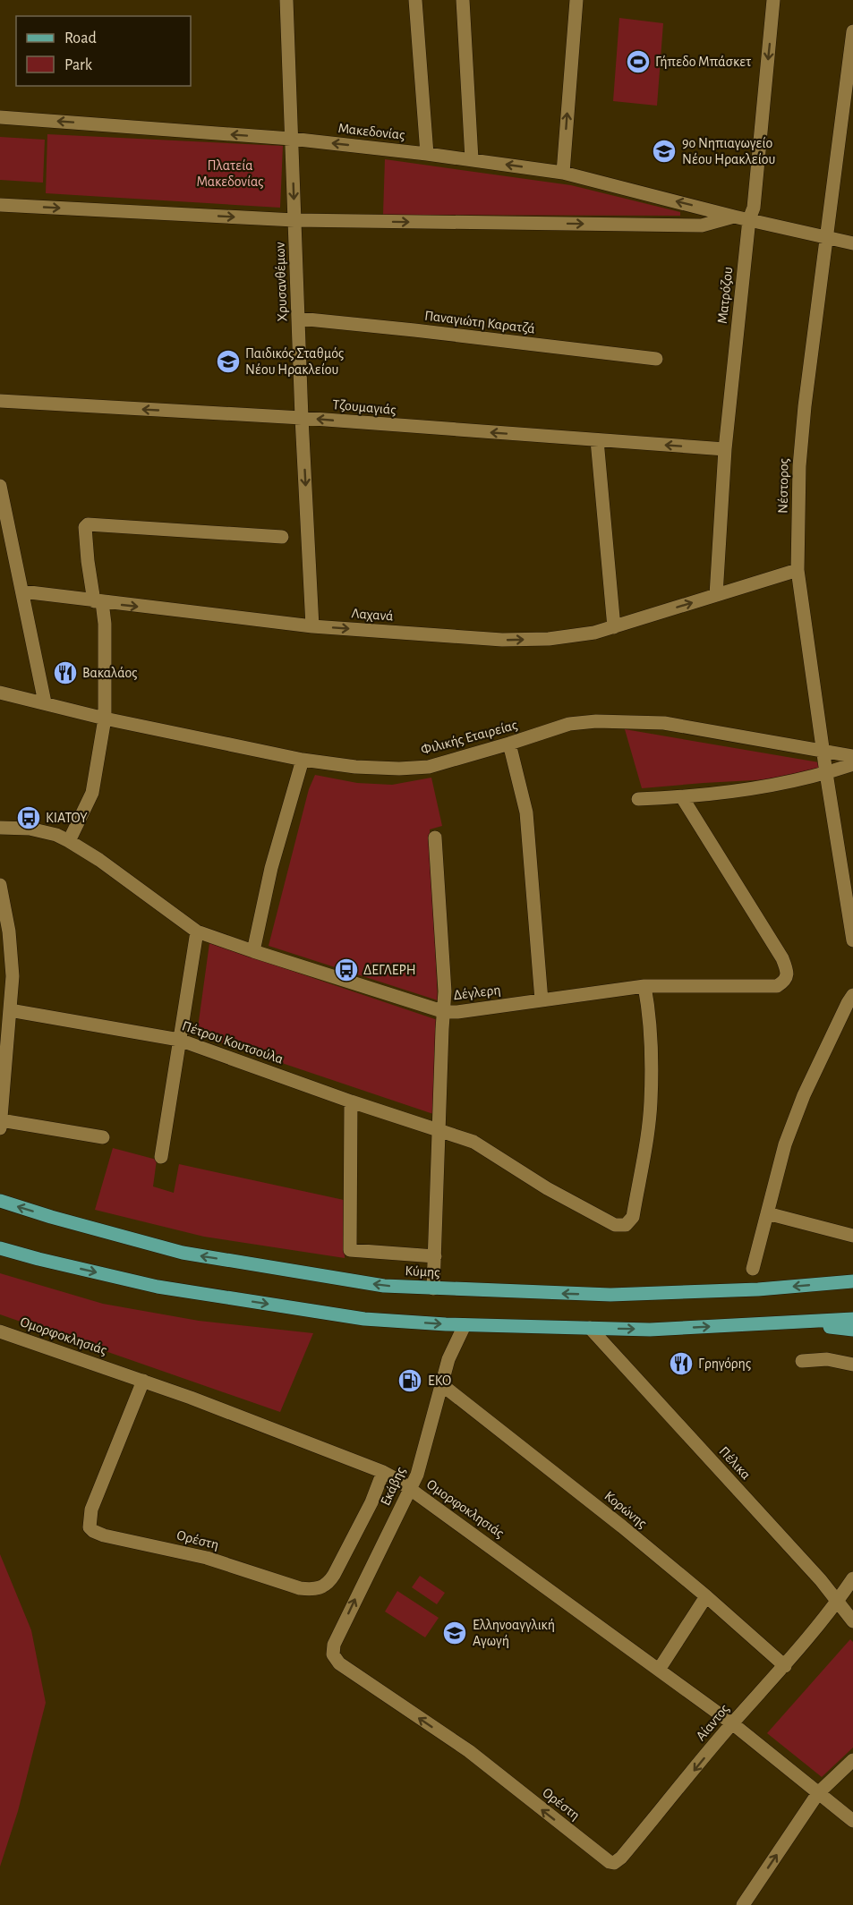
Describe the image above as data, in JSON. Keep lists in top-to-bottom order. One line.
{"streets":{"main road":["Κύμης"],"street":["Μακεδονίας","Χρυσανθέμων","Ματρόζου","Παναγιώτη Καρατζά","Τζουμαγιάς","Νέστορος","Λαχανά","Φιλικής Εταιρείας","Δέγλερη","Πέτρου Κουτσούλα","Ομορφοκλησιάς","Πέλικα","Εκάβης","Κορώνης","Ορέστη","Αίαντος"]},"crossings":[["Μακεδονίας","Χρυσανθέμων"],["Μακεδονίας","Ματρόζου"],["Μακεδονίας","Νέστορος"],["Χρυσανθέμων","Παναγιώτη Καρατζά"],["Χρυσανθέμων","Τζουμαγιάς"],["Χρυσανθέμων","Λαχανά"],["Ματρόζου","Τζουμαγιάς"],["Ματρόζου","Λαχανά"],["Νέστορος","Λαχανά"],["Νέστορος","Φιλικής Εταιρείας"],["Δέγλερη","Πέτρου Κουτσούλα"],["Ομορφοκλησιάς","Εκάβης"],["Ομορφοκλησιάς","Ορέστη"],["Ομορφοκλησιάς","Αίαντος"],["Πέλικα","Αίαντος"],["Εκάβης","Κορώνης"],["Εκάβης","Ορέστη"],["Κορώνης","Αίαντος"],["Ορέστη","Αίαντος"]],"one_way":["Χρυσανθέμων","Ματρόζου","Τζουμαγιάς","Λαχανά","Εκάβης","Ορέστη"],"parks":["Πλατεία Μακεδονίας"],"places":{"sports":["Γήπεδο Μπάσκετ"],"school or university":["9ο Νηπιαγωγείο Νέου Ηρακλείου","Παιδικός Σταθμός Νέου Ηρακλείου","Ελληνοαγγλική Αγωγή"],"restaurant":["Βακαλάος","Γρηγόρης"],"bus stop":["ΚΙΑΤΟΥ","ΔΕΓΛΕΡΗ"],"fuel station":["EKO"]},"legend":["Road","Park"]}
